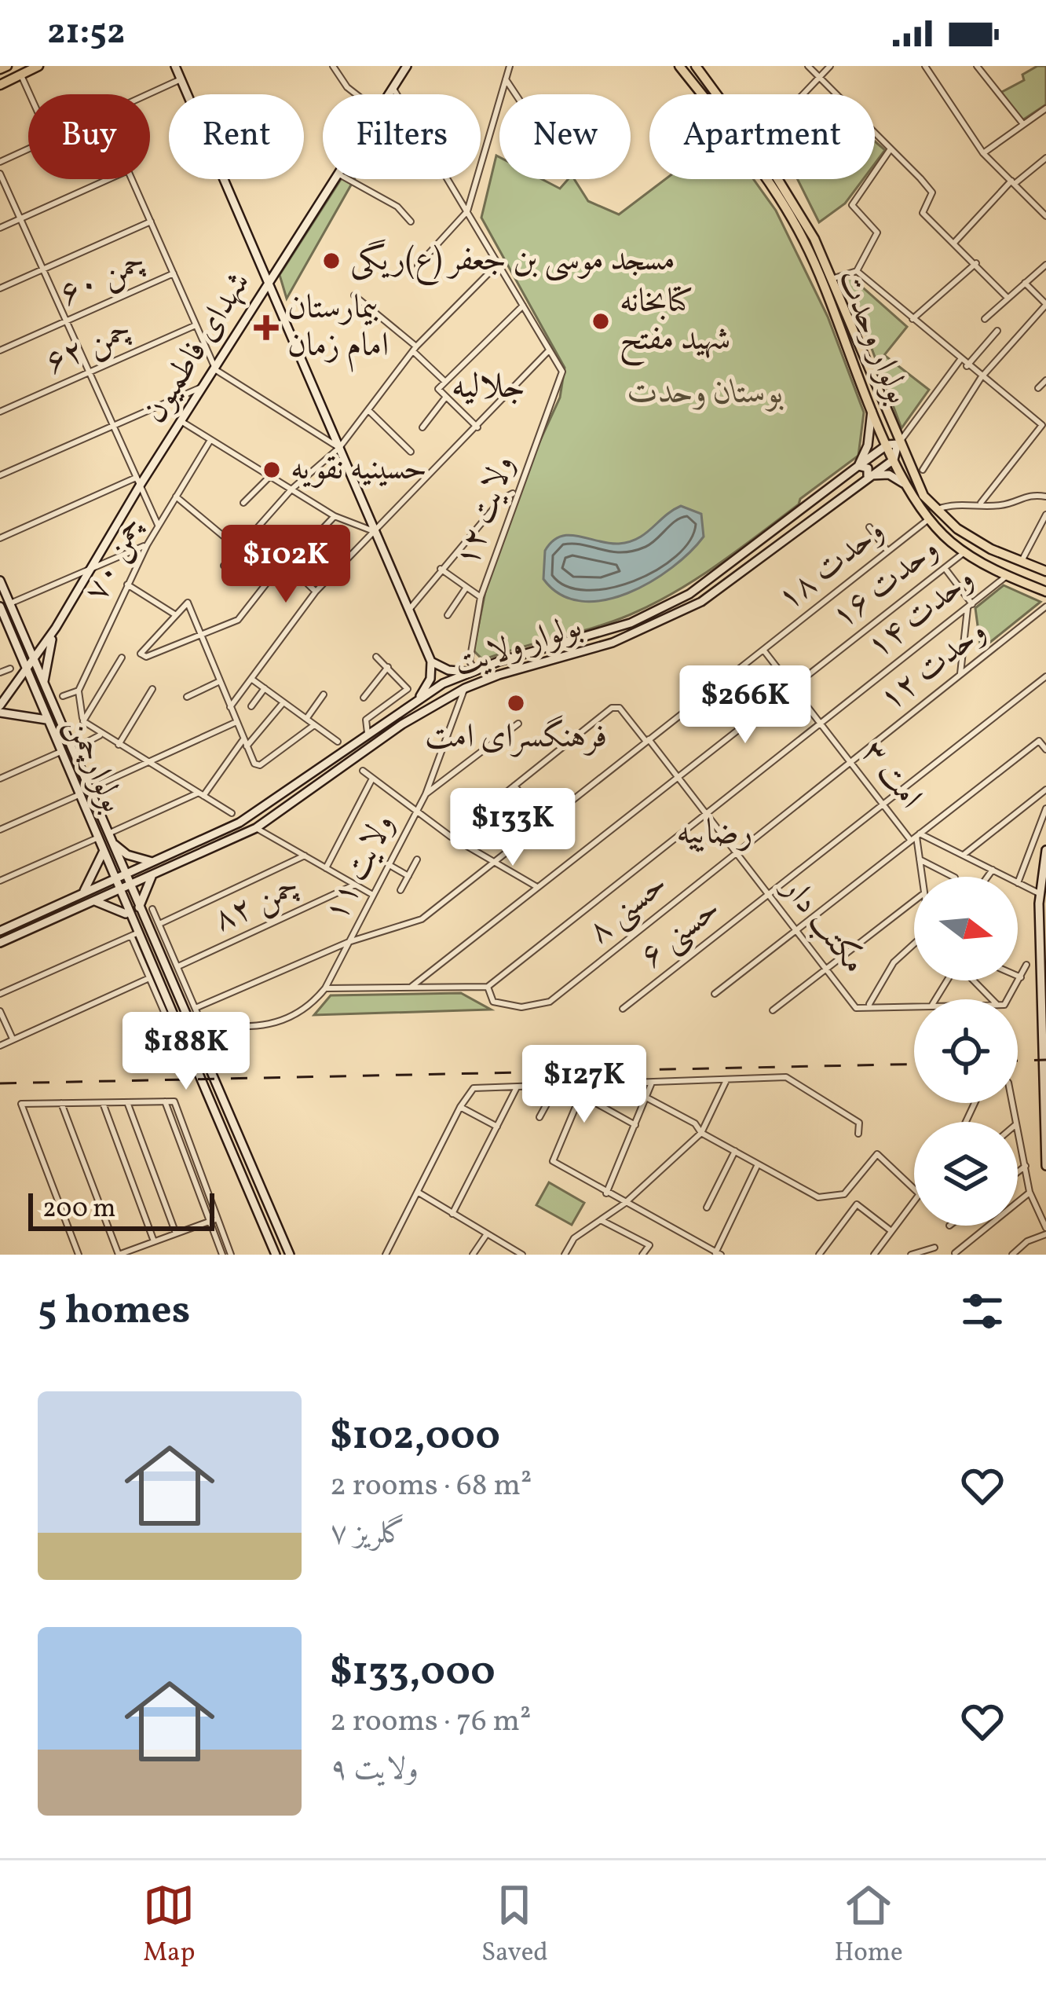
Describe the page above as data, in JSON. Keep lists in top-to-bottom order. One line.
{"streets":{"main road":["بولوار وحدت","شهدای فاطمیون","بولوار ولایت","بولوارچمن"],"street":["چمن ۶۰","چمن ۶۲","ولایت ۱۲","چمن ۷۰","وحدت ۱۸","وحدت ۱۶","وحدت ۱۴","وحدت ۱۲","امت ۳","ولایت ۱۱","چمن ۸۲","حسنی ۸","مکتب دار","حسنی ۶"]},"crossings":[["بولوار وحدت","وحدت ۱۸"],["بولوار وحدت","وحدت ۱۶"],["بولوار وحدت","وحدت ۱۴"],["بولوار وحدت","بولوار ولایت"],["شهدای فاطمیون","بولوارچمن"],["ولایت ۱۲","بولوار ولایت"],["وحدت ۱۸","امت ۳"],["وحدت ۱۸","ولایت ۱۱"],["وحدت ۱۸","مکتب دار"],["وحدت ۱۶","امت ۳"],["وحدت ۱۶","مکتب دار"],["وحدت ۱۴","امت ۳"],["وحدت ۱۴","حسنی ۸"],["وحدت ۱۴","مکتب دار"],["بولوار ولایت","بولوارچمن"],["بولوار ولایت","ولایت ۱۱"],["وحدت ۱۲","امت ۳"],["وحدت ۱۲","حسنی ۸"],["وحدت ۱۲","مکتب دار"],["امت ۳","حسنی ۶"],["حسنی ۸","مکتب دار"],["مکتب دار","حسنی ۶"]],"districts":["جلالیه","رضاییه"],"parks":["بوستان وحدت"],"places":{"other":["مسجد موسی بن جعفر (ع)ریگی","کتابخانه شهید مفتح","حسینیه نقویه","فرهنگسرای امت"],"health":["بیمارستان امام زمان"]},"scale_bar":"200 m","north":"right","page":{"status":"21:52","chip":["Buy","Rent","Filters","New","Apartment"],"price":["$102K","$266K","$133K","$188K","$127K"],"scale":"200 m","heading":"5 homes","list":[{"name":"$102,000","note":"2 rooms · 68 m² · گلریز ۷"},{"name":"$133,000","note":"2 rooms · 76 m² · ولایت ۹"}],"tabs":["Map","Saved","Home"]}}
